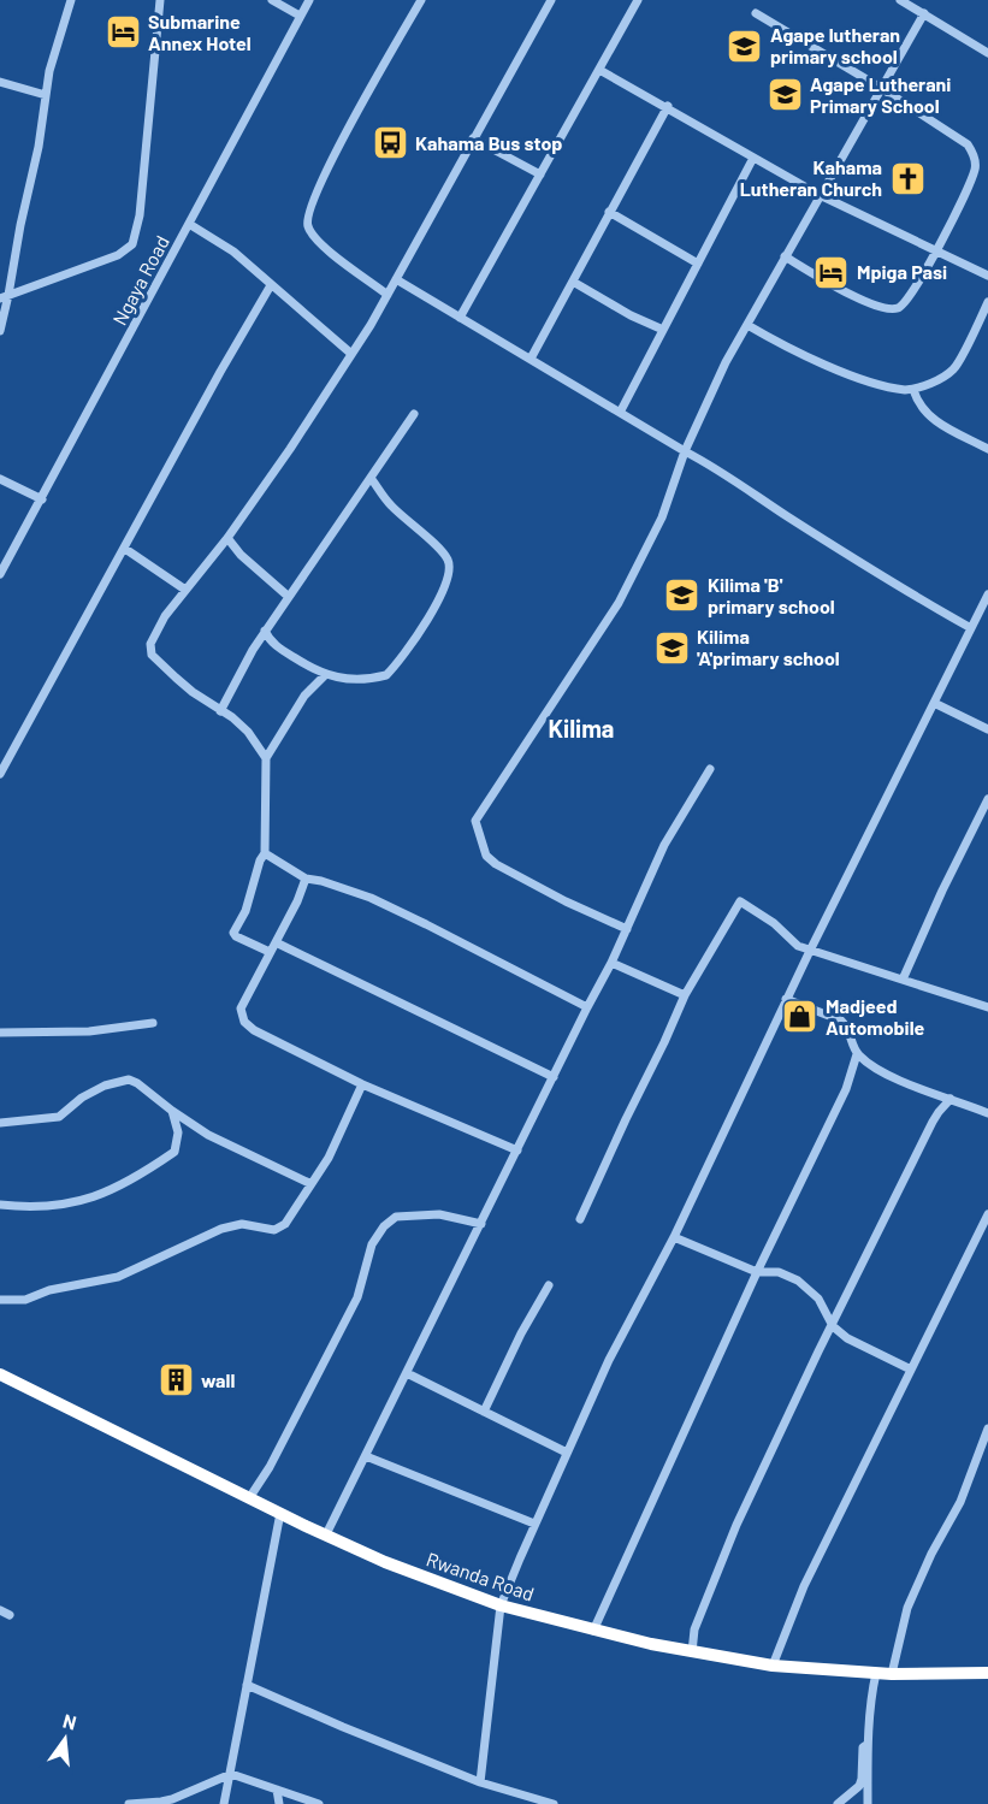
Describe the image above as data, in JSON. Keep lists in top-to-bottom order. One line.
{"streets":{"highway":["Rwanda Road"],"street":["Ngaya Road"]},"districts":["Kilima"],"places":{"hotel":["Submarine Annex Hotel","Mpiga Pasi"],"school or university":["Agape lutheran primary school","Agape Lutherani Primary School","Kilima 'B' primary school","Kilima 'A'primary school"],"bus stop":["Kahama Bus stop"],"church":["Kahama Lutheran Church"],"shop":["Madjeed Automobile"],"building":["wall"]},"north":"top"}
